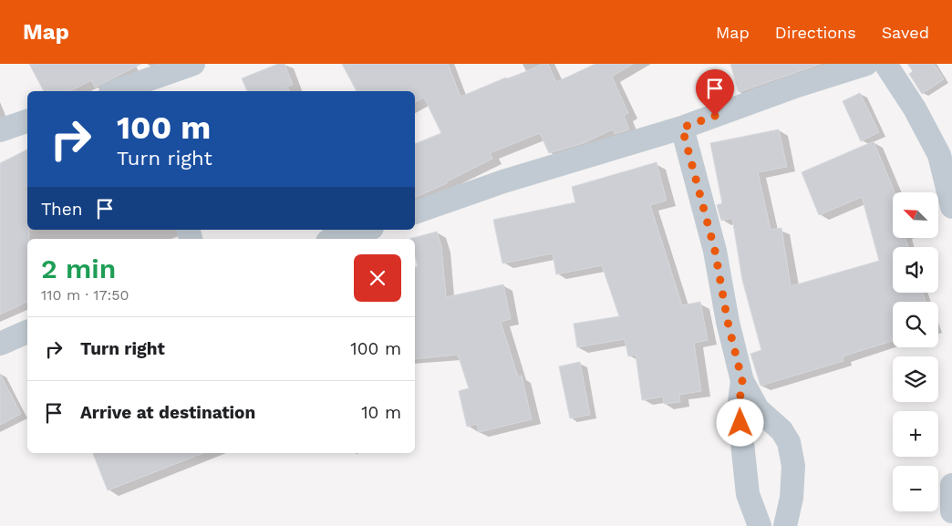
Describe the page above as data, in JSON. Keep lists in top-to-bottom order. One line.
{"north":"top left","page":{"header":"Map","nav":["Map","Directions","Saved"],"turn":["100 m","Turn right"],"then":"Then","map_buttons":["+","−"],"heading":["2 min","110 m · 17:50"],"list":[{"name":"Turn right","value":"100 m"},{"name":"Arrive at destination","value":"10 m"}]}}
